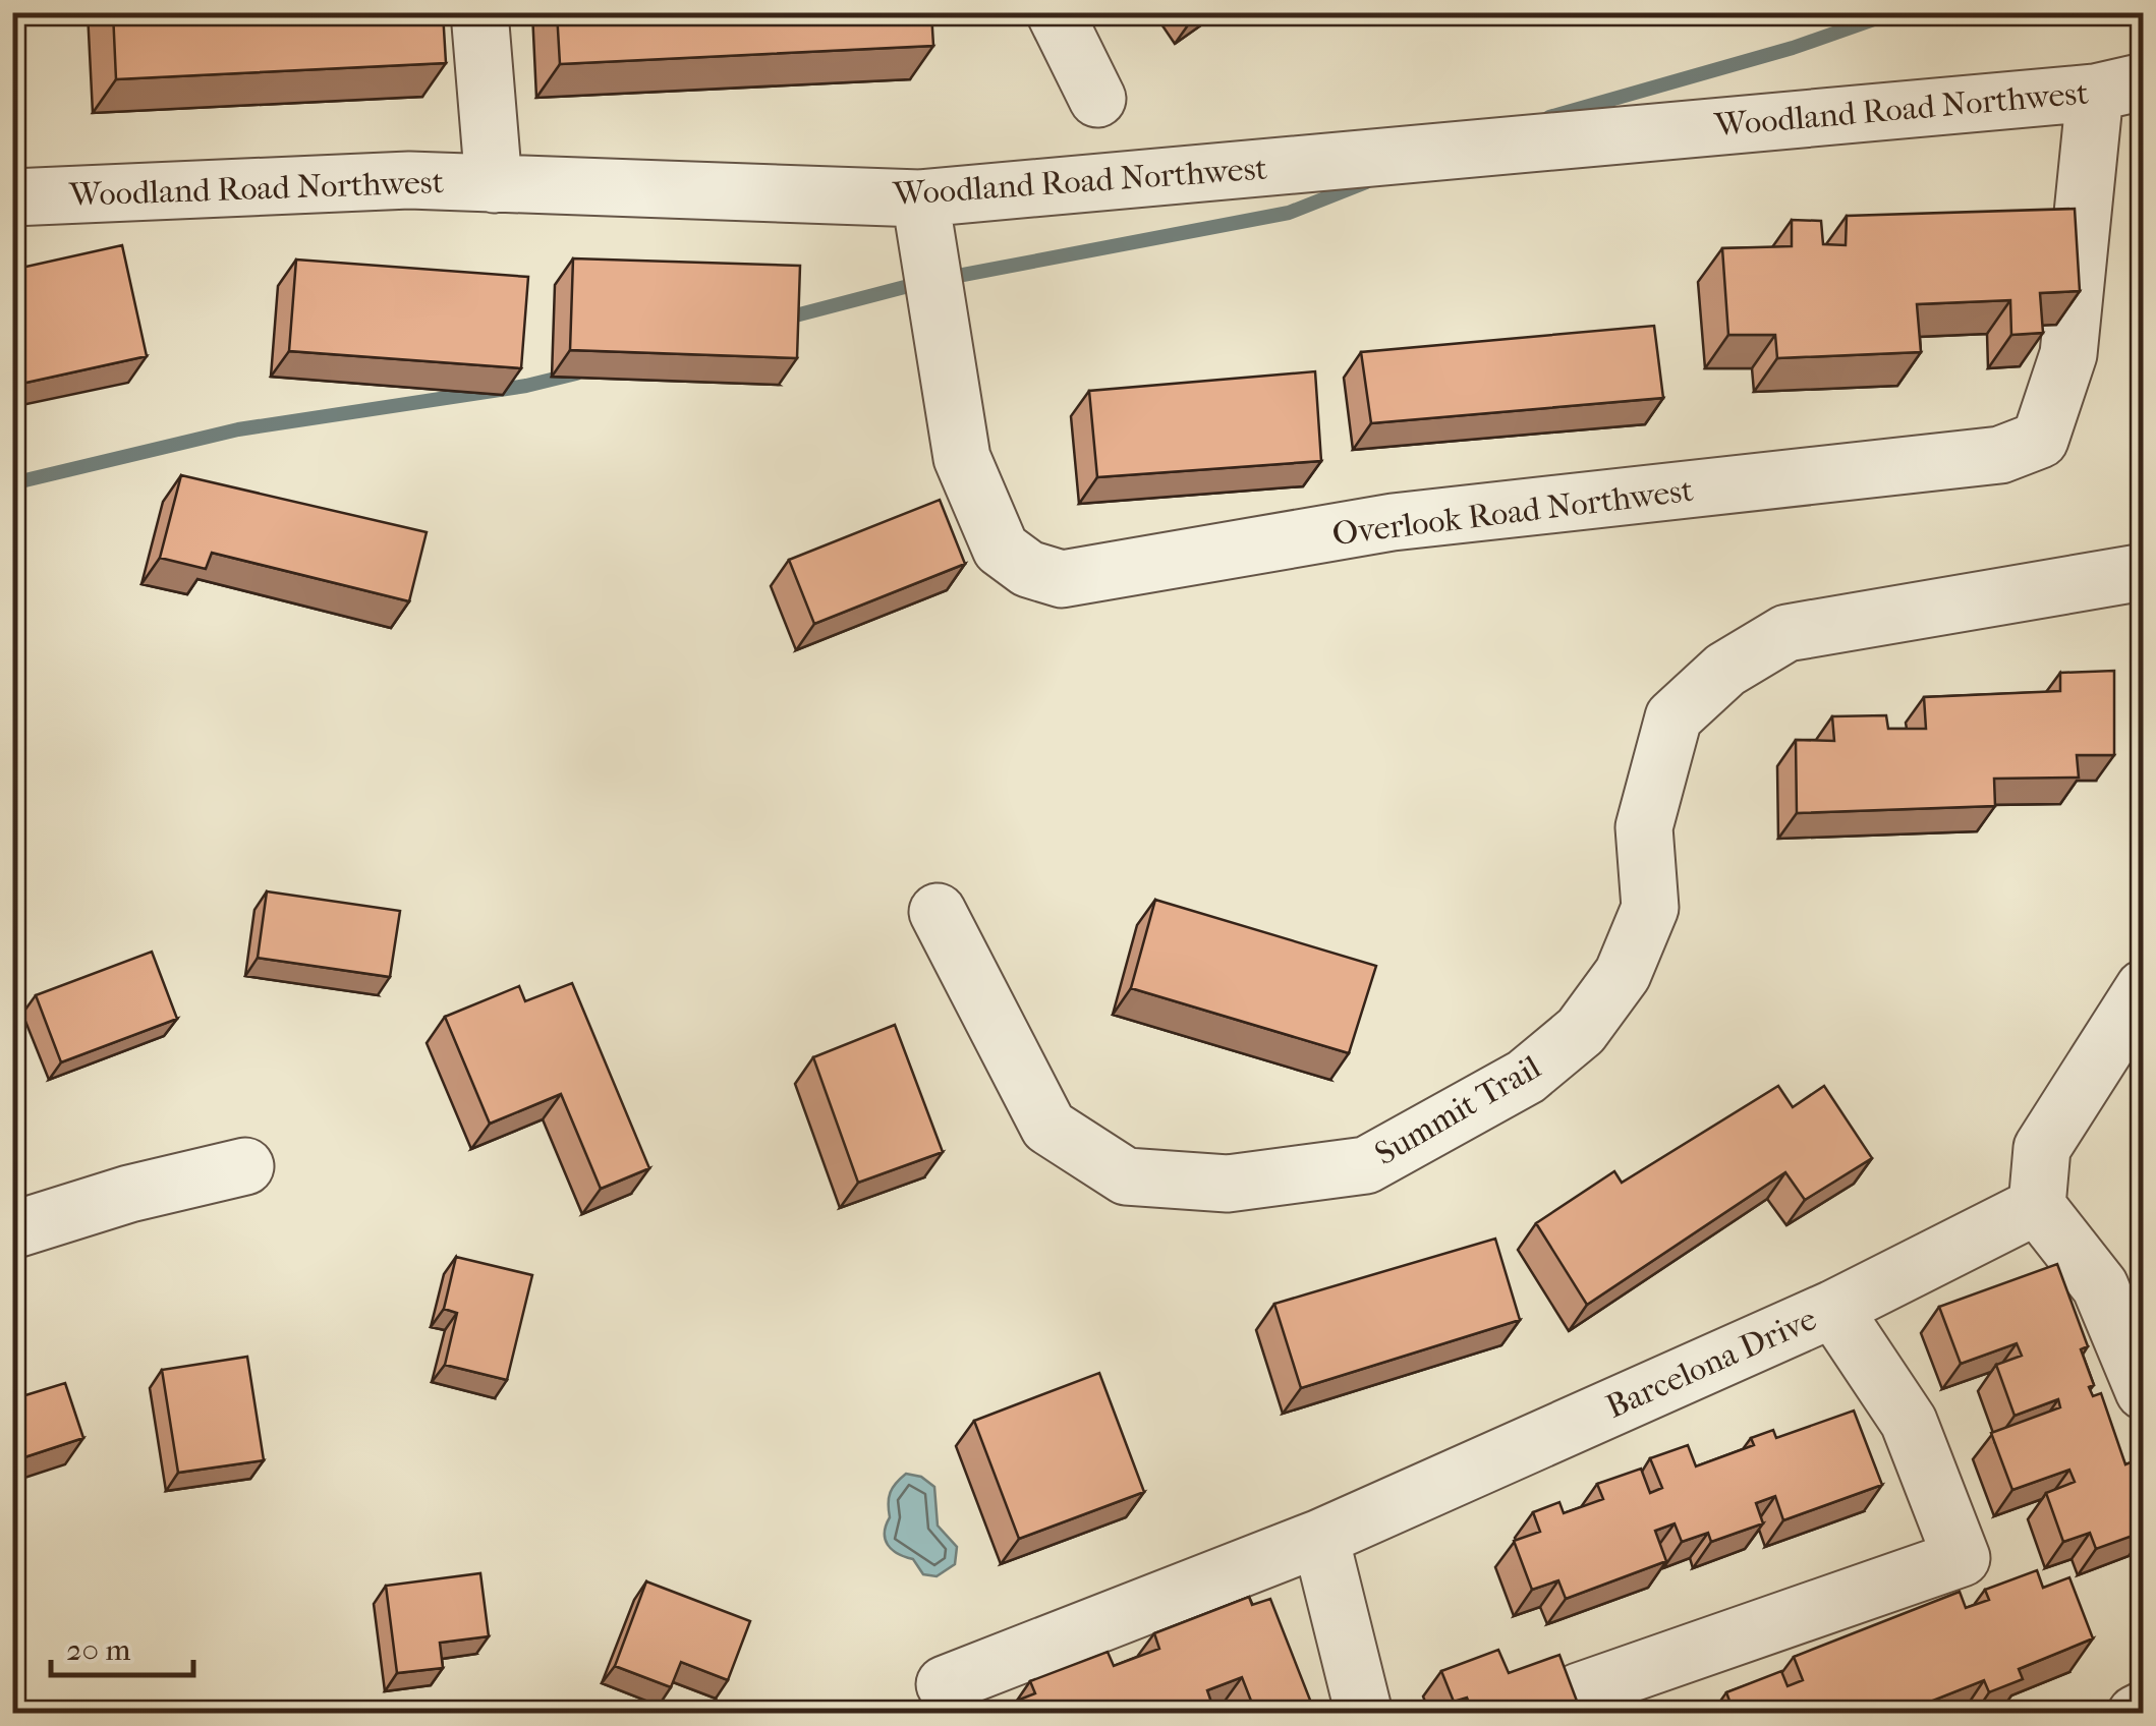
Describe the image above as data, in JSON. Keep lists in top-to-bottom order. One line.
{"streets":{"street":["Woodland Road Northwest","Overlook Road Northwest","Summit Trail","Barcelona Drive"]},"crossings":[["Woodland Road Northwest","Overlook Road Northwest"]],"scale_bar":"20 m"}
